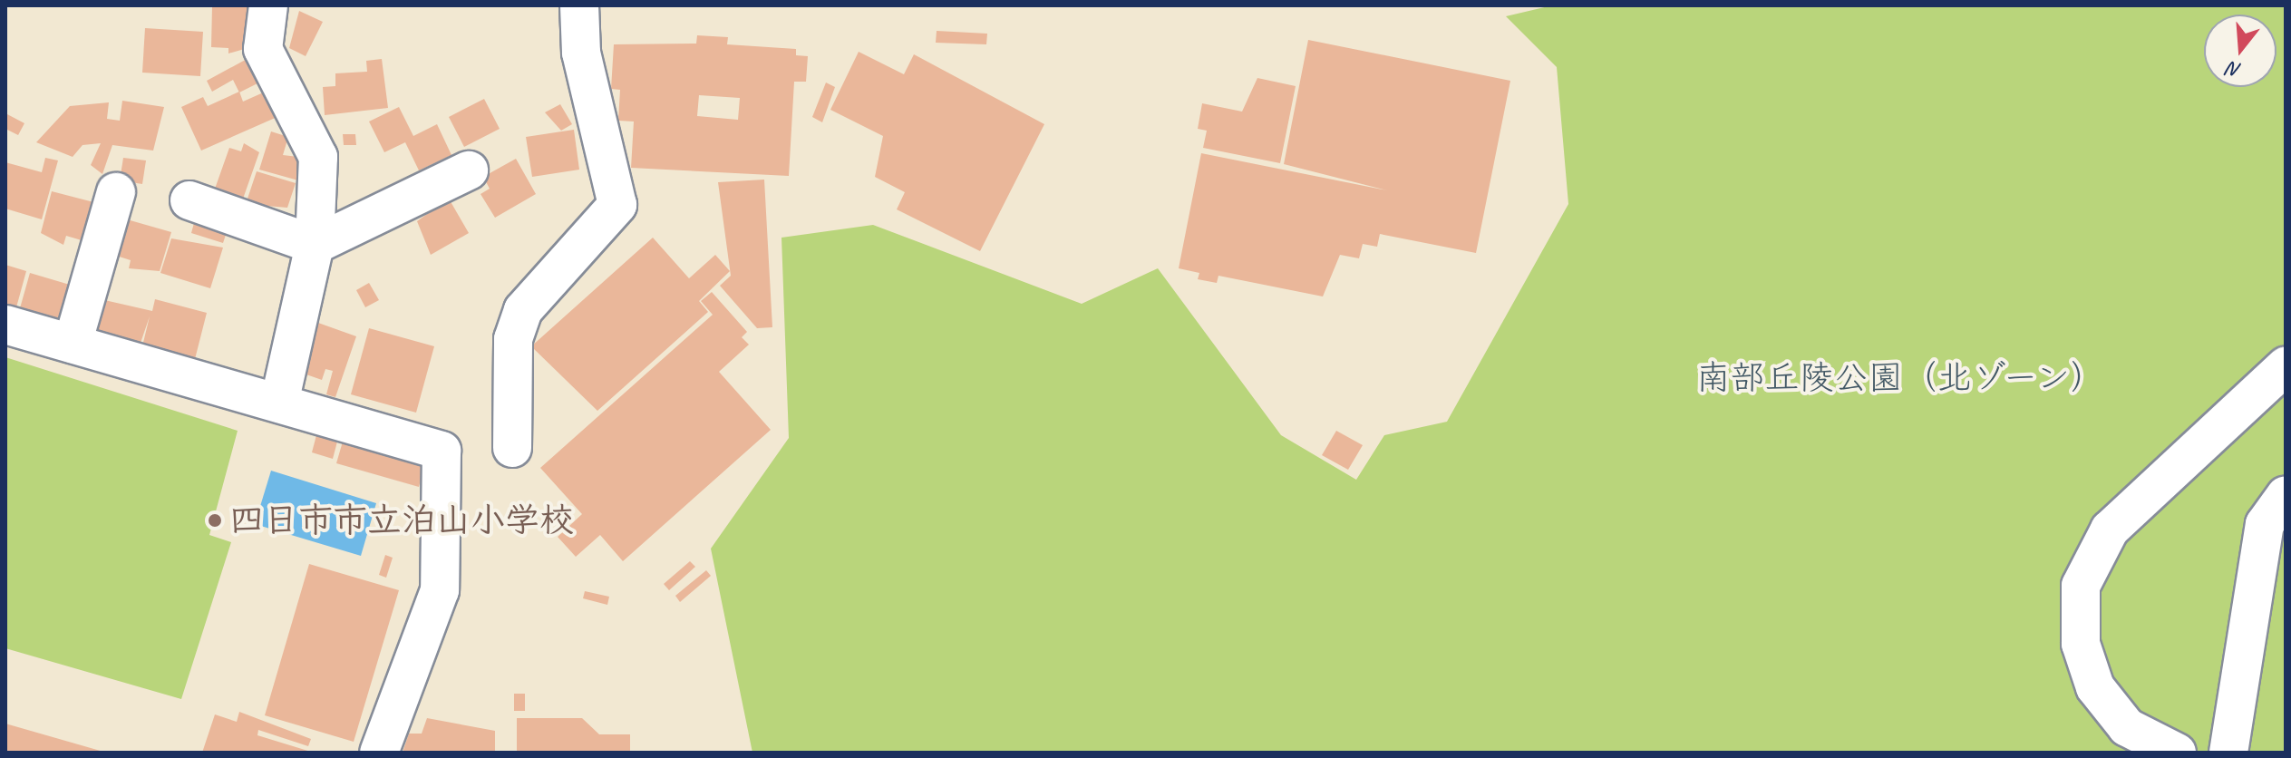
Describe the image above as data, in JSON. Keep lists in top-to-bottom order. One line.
{"parks":["南部丘陵公園（北ゾーン）"],"places":["四日市市立泊山小学校"],"north":"bottom"}
